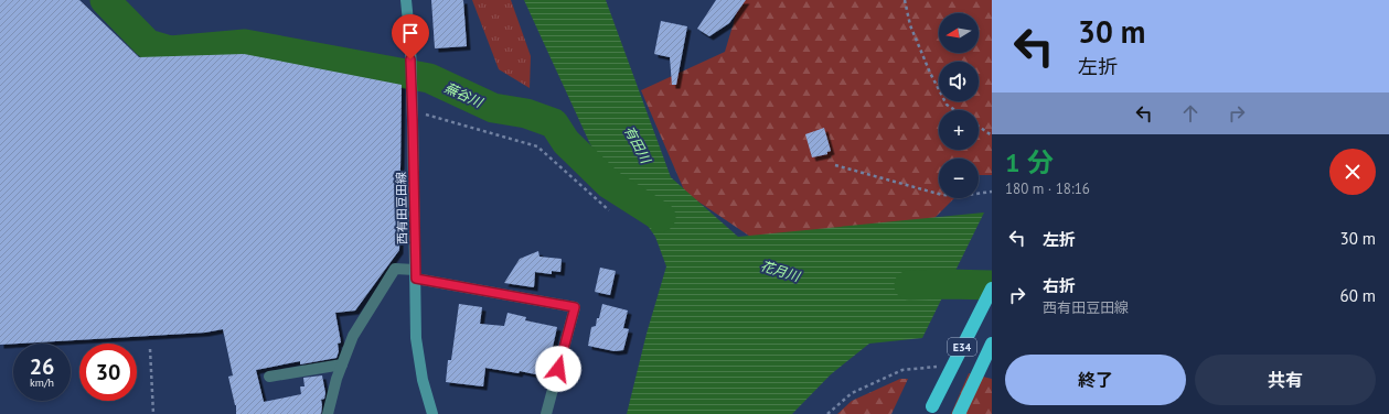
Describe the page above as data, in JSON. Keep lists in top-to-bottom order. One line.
{"streets":{"highway":["E34"],"main road":["西有田豆田線"]},"water":["蕪谷川","有田川","花月川"],"north":"left","page":{"turn":["30 m","左折"],"map_buttons":["+","−"],"heading":["1 分","180 m · 18:16"],"list":[{"name":"左折","value":"30 m"},{"name":"右折","note":"西有田豆田線","value":"60 m"}],"speed":"26 km/h","limit":"30","buttons":["終了","共有"]}}
